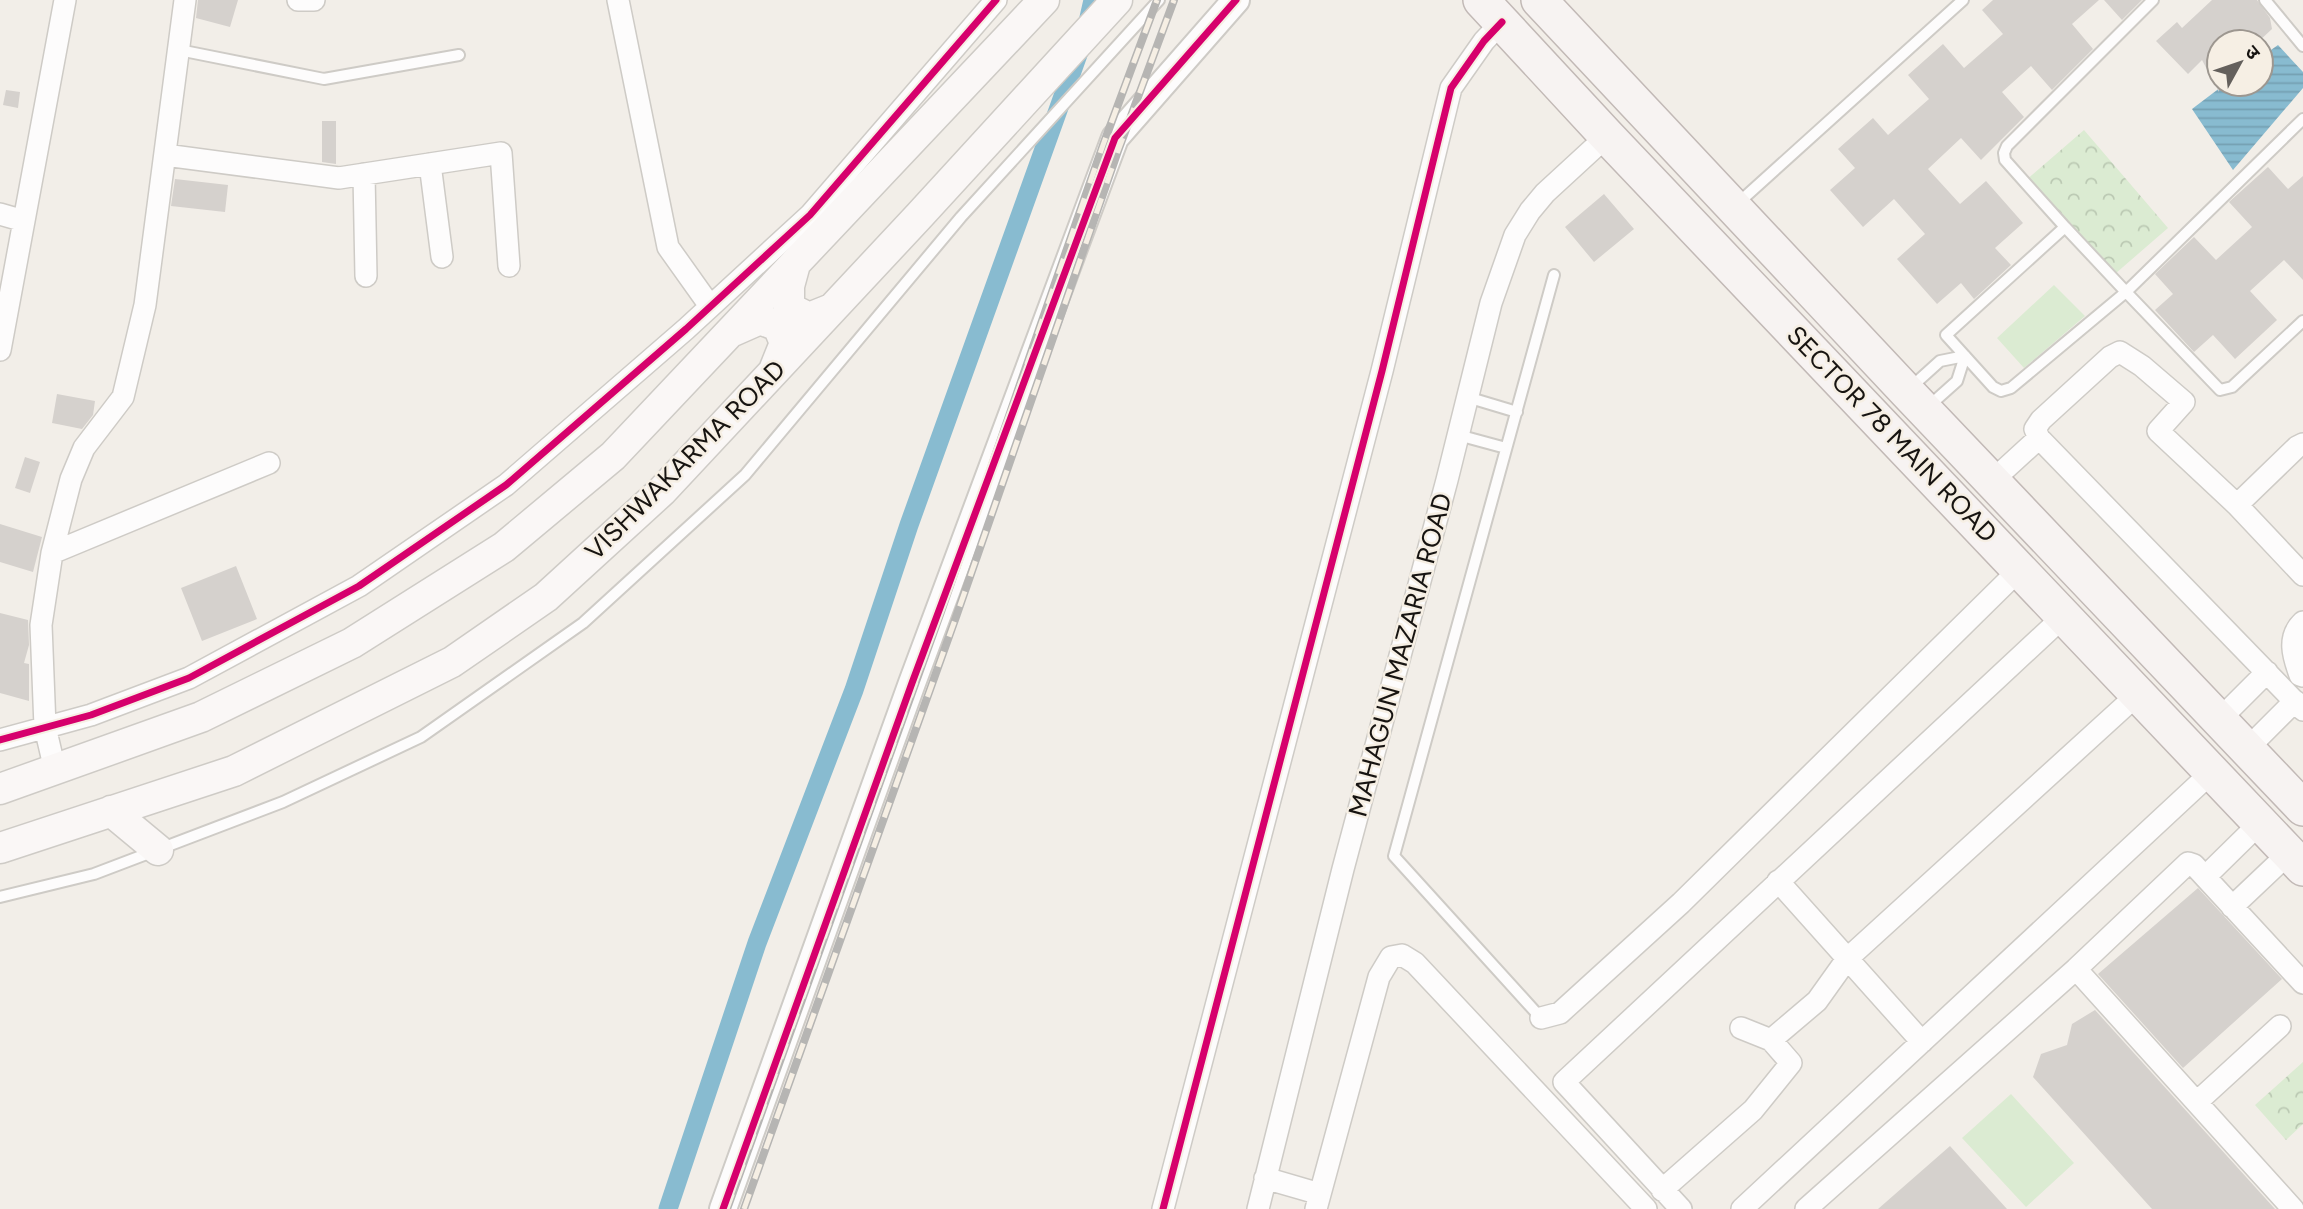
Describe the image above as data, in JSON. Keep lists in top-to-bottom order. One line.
{"streets":{"main road":["SECTOR 78 MAIN ROAD","VISHWAKARMA ROAD"],"street":["MAHAGUN MAZARIA ROAD"]},"crossings":[["SECTOR 78 MAIN ROAD","MAHAGUN MAZARIA ROAD"]],"north":"top right"}
